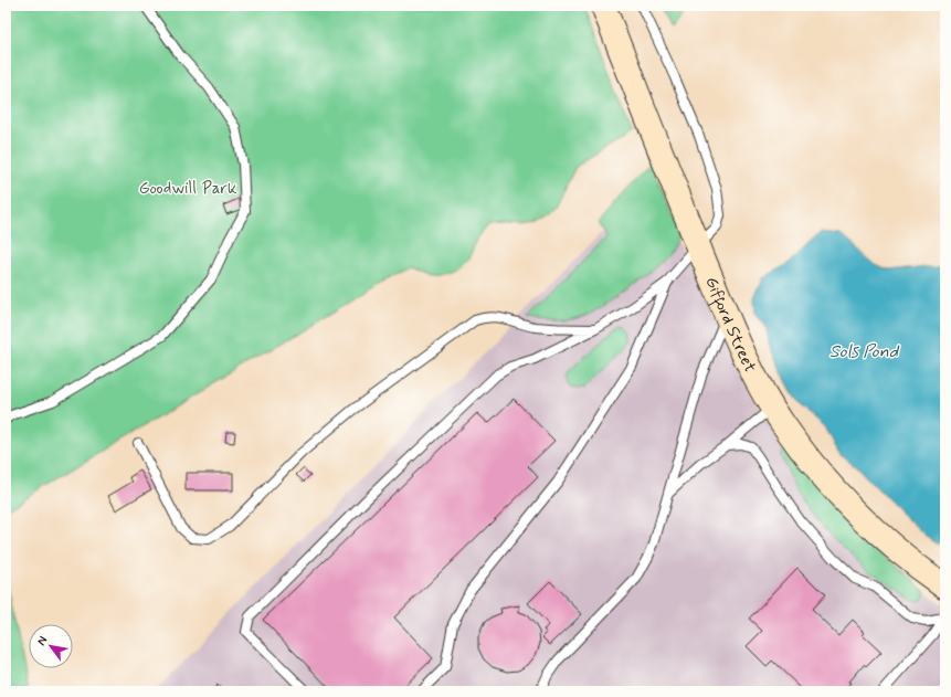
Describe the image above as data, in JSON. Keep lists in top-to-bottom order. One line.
{"streets":{"main road":["Gifford Street"]},"water":["Sols Pond"],"parks":["Goodwill Park"],"north":"top left"}
